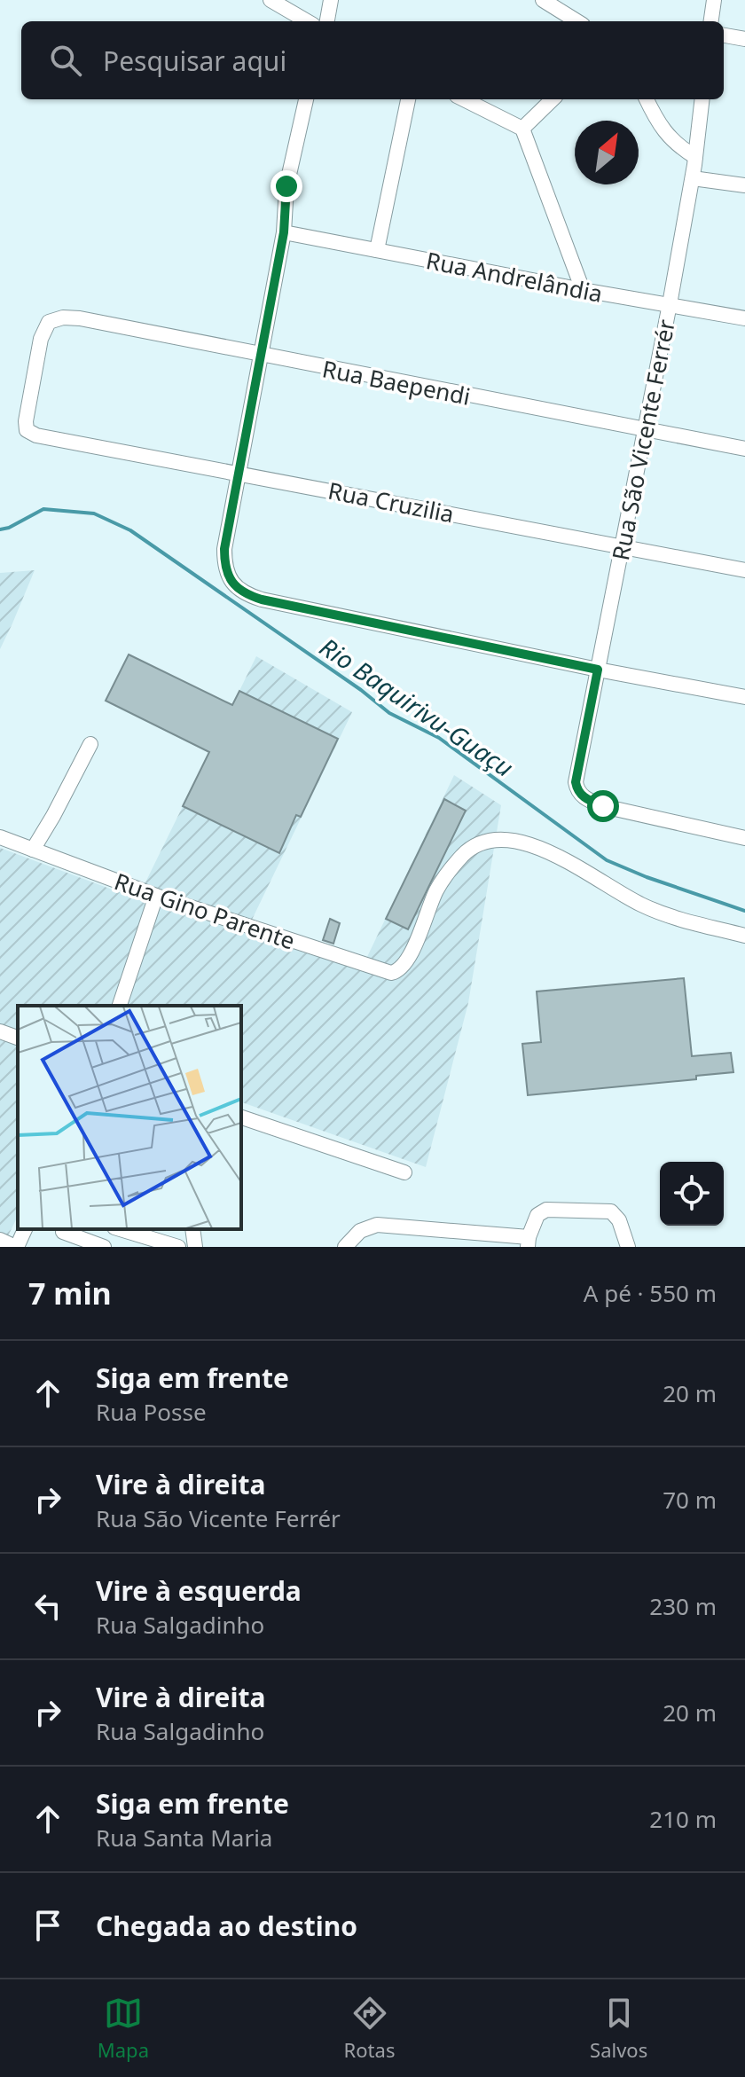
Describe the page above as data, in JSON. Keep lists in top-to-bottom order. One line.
{"streets":{"street":["Rua Andrelândia","Rua Baependi","Rua São Vicente Ferrér","Rua Cruzilia","Rua Gino Parente"]},"crossings":[["Rua Andrelândia","Rua São Vicente Ferrér"],["Rua Baependi","Rua São Vicente Ferrér"],["Rua Baependi","Rua Cruzilia"],["Rua São Vicente Ferrér","Rua Cruzilia"]],"water":["Rio Baquirivu-Guaçu"],"north":"top right","page":{"search":"Pesquisar aqui","heading":["7 min","A pé · 550 m"],"list":[["Siga em frente","Rua Posse","20 m"],["Vire à direita","Rua São Vicente Ferrér","70 m"],["Vire à esquerda","Rua Salgadinho","230 m"],["Vire à direita","Rua Salgadinho","20 m"],["Siga em frente","Rua Santa Maria","210 m"],"Chegada ao destino"],"nav":["Mapa","Rotas","Salvos"]}}
